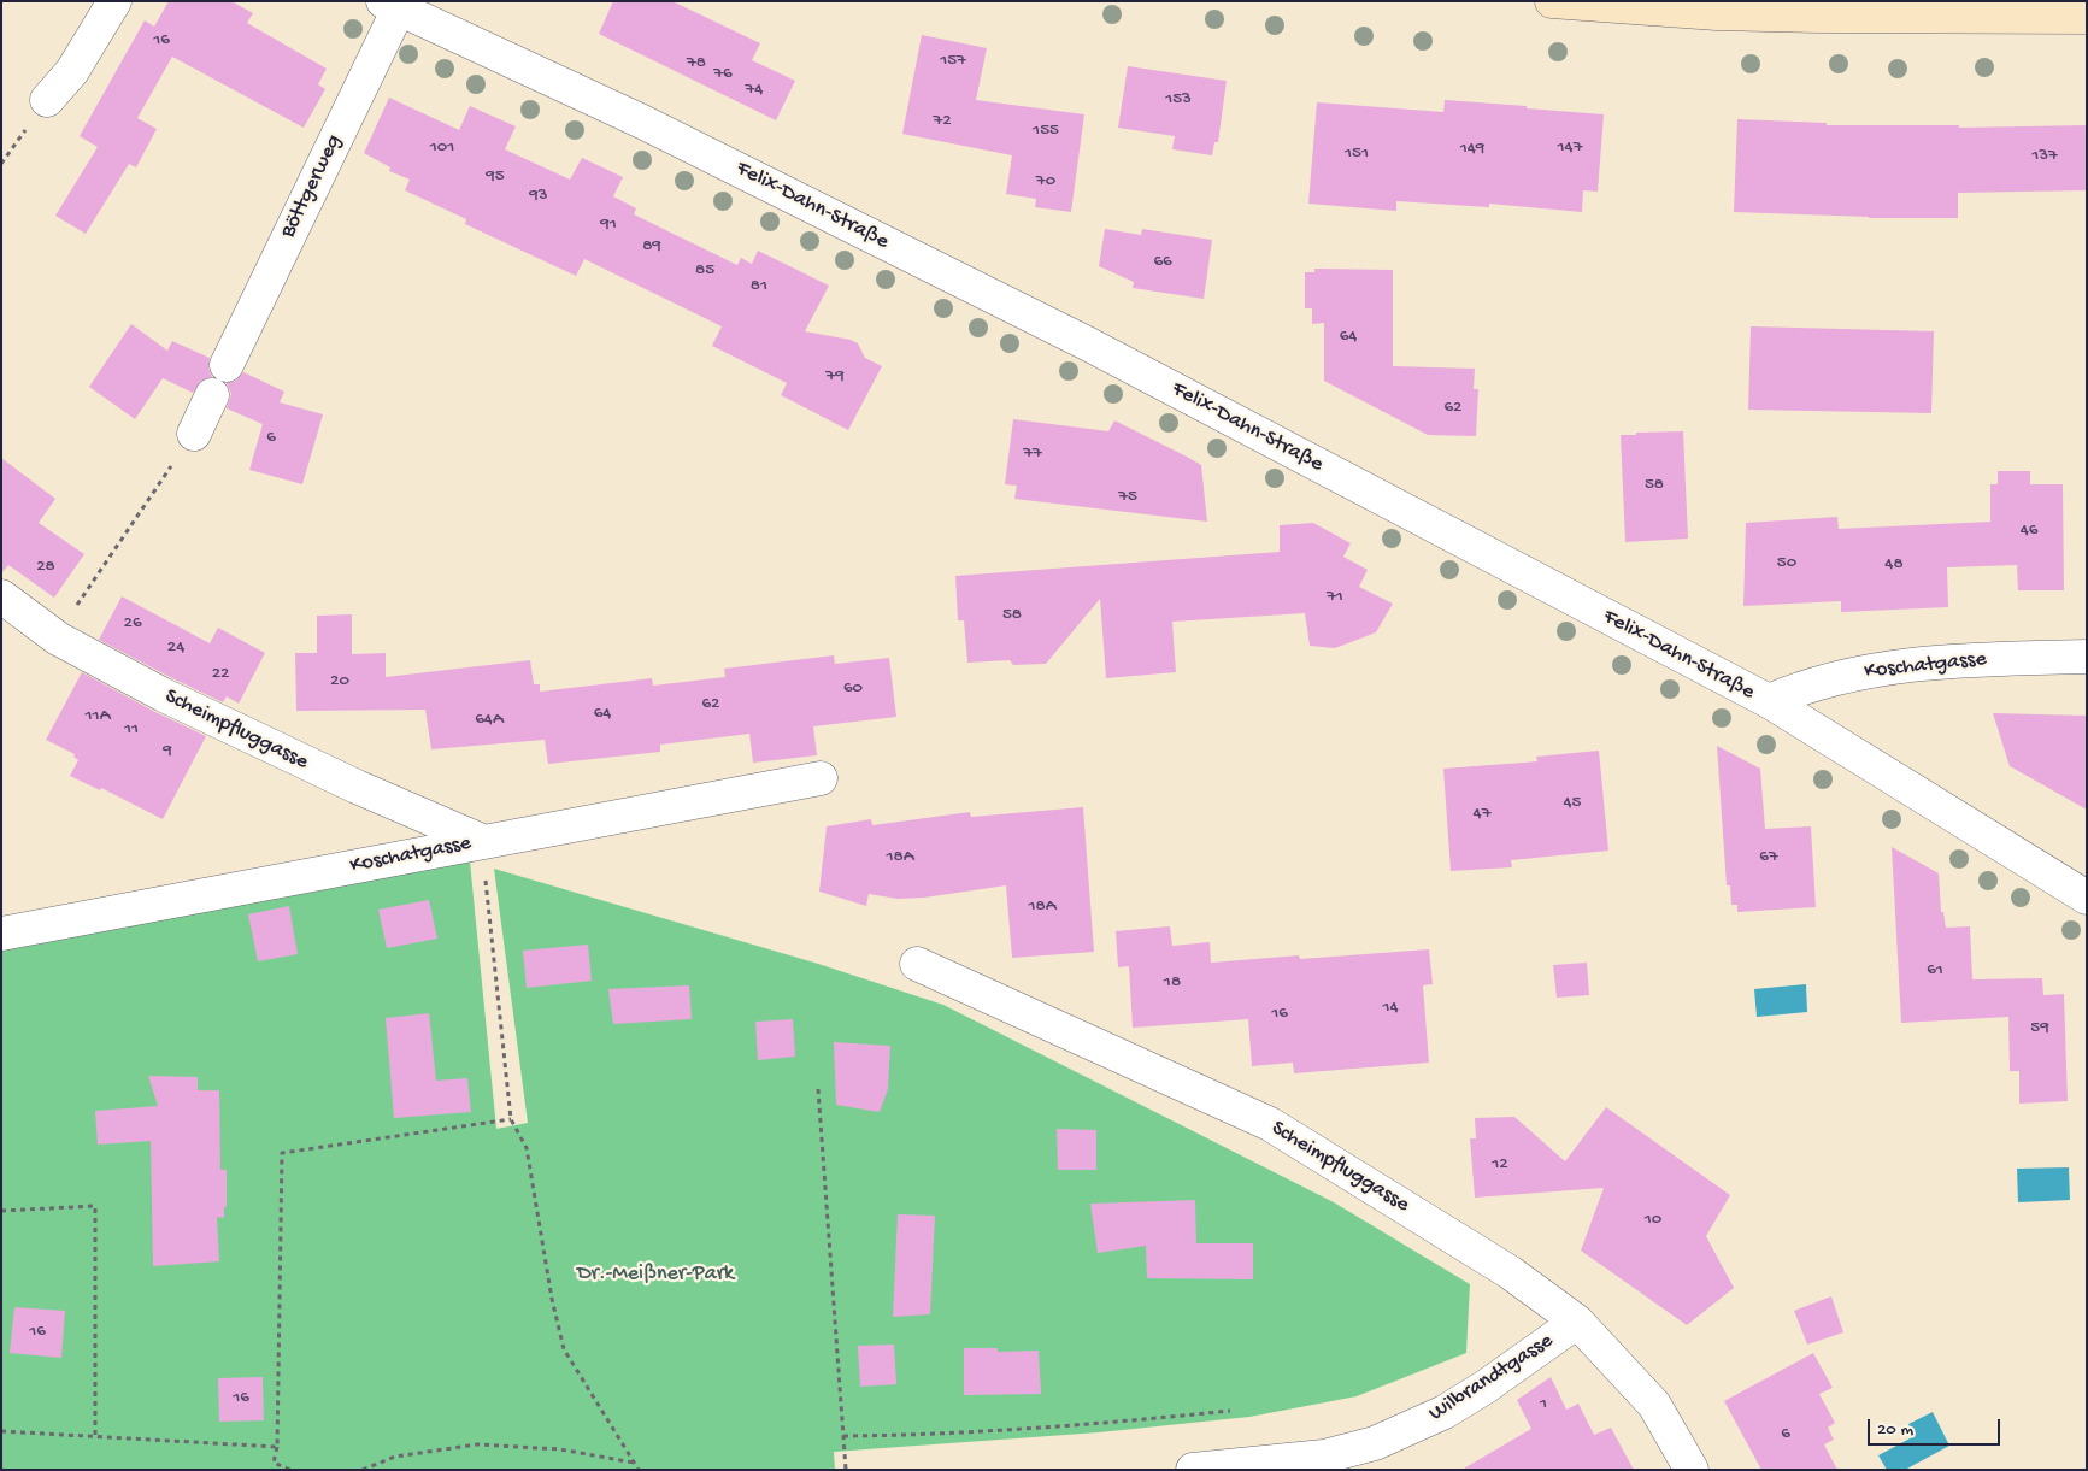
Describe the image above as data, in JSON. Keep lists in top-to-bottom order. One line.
{"streets":{"street":["Böttgerweg","Felix-Dahn-Straße","Koschatgasse","Scheimpfluggasse","Wilbrandtgasse"]},"crossings":[["Böttgerweg","Felix-Dahn-Straße"],["Felix-Dahn-Straße","Koschatgasse"],["Koschatgasse","Scheimpfluggasse"],["Scheimpfluggasse","Wilbrandtgasse"]],"parks":["Dr.-Meißner-Park"],"house_numbers":["16","157","78","76","74","153","72","155","101","147","149","151","137","95","70","93","91","89","66","85","81","64","79","62","6","77","58","75","46","50","48","28","71","58","26","24","22","20","60","62","64","11A","64A","11","9","45","47","18A","67","18A","61","18","14","16","59","12","10","16","16","1","6"],"scale_bar":"20 m"}
